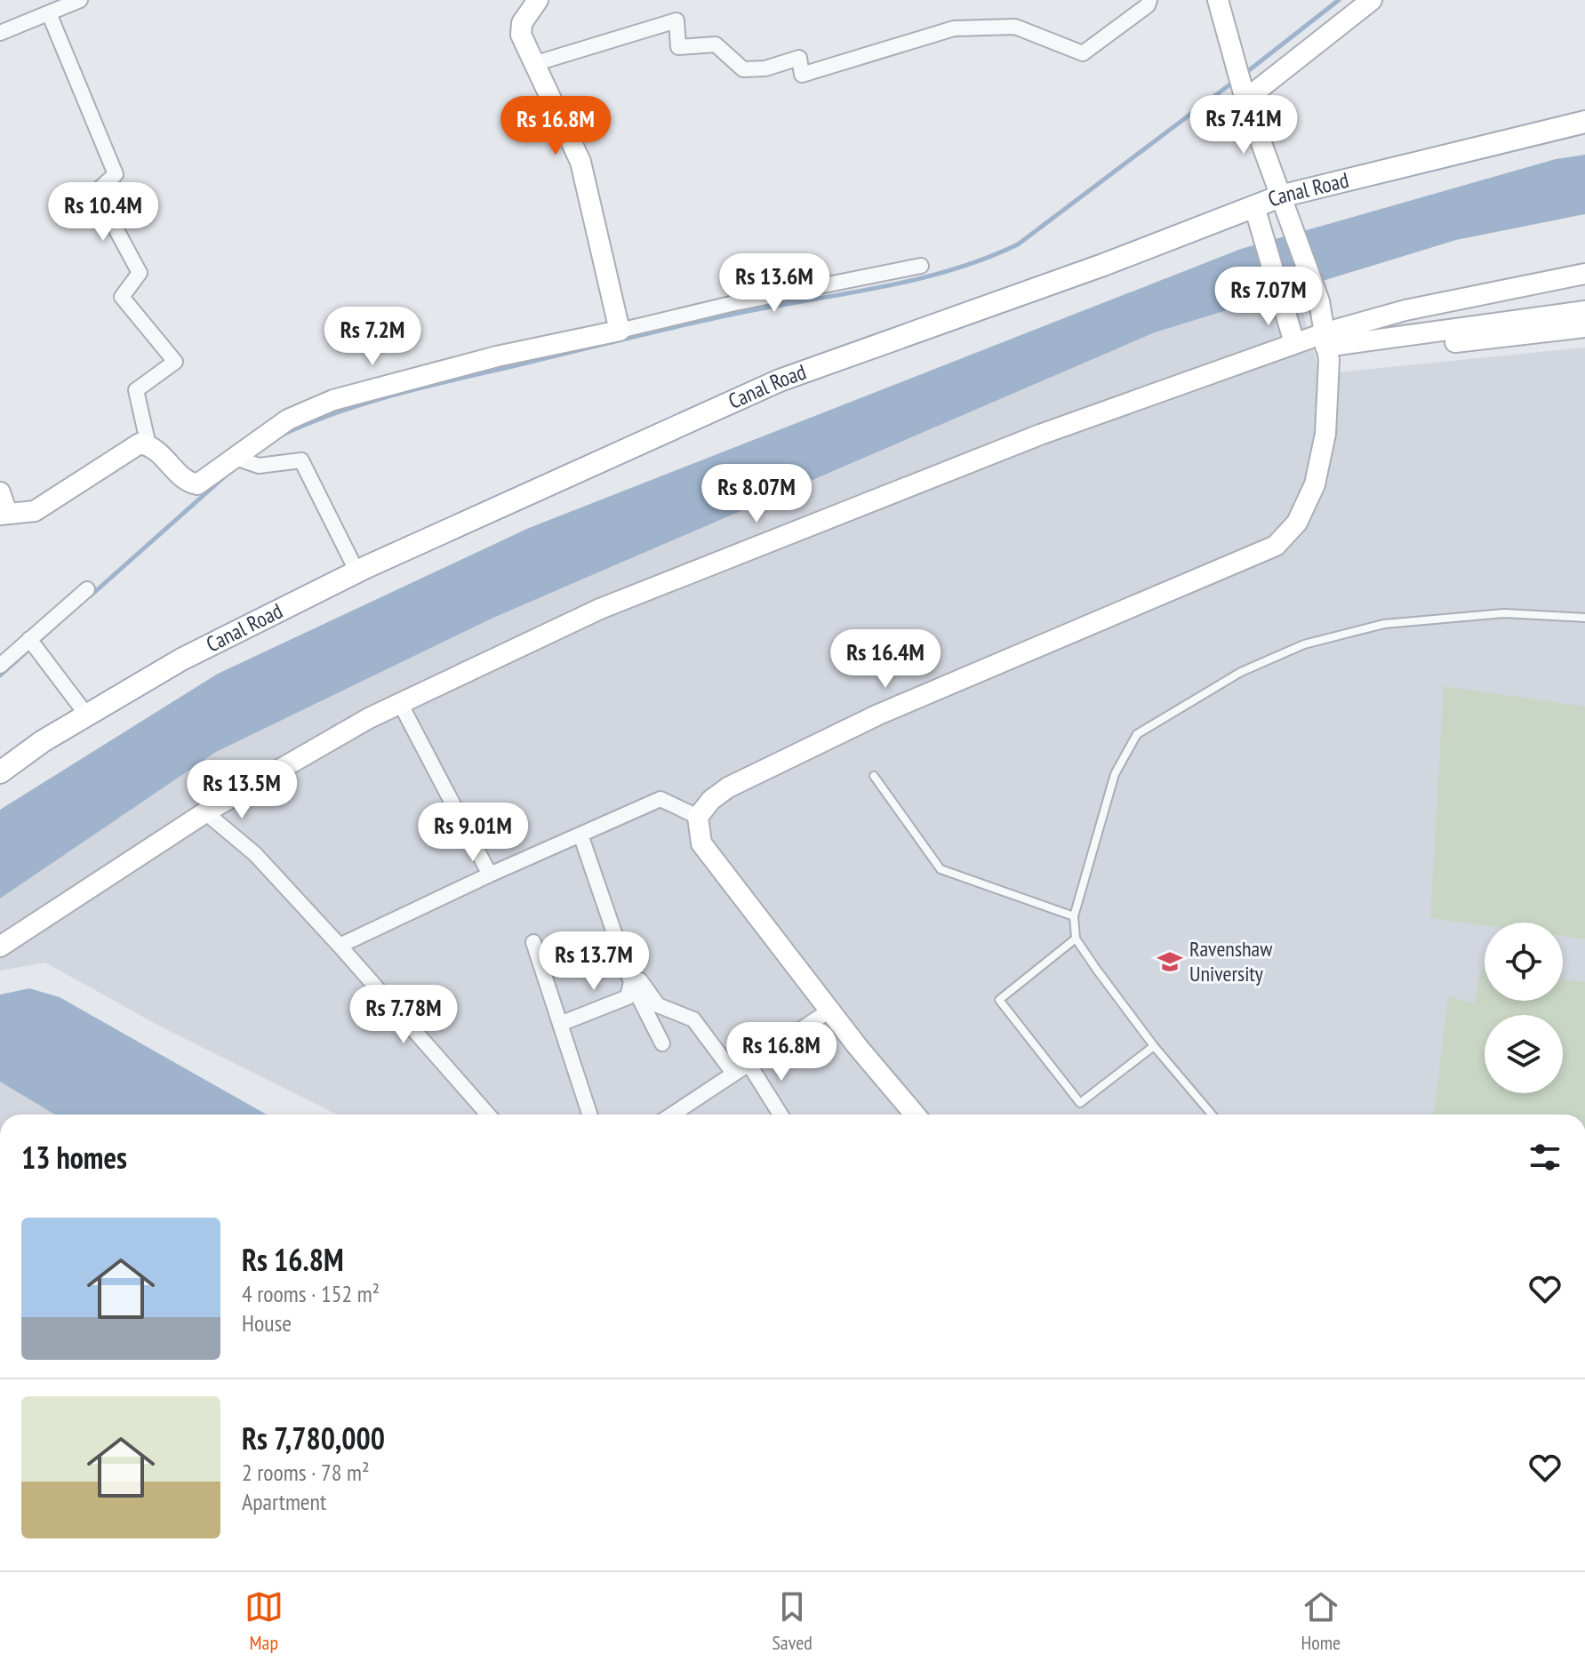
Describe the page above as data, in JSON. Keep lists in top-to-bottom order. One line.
{"streets":{"main road":["Canal Road"]},"places":{"school or university":["Ravenshaw University"]},"page":{"price":["Rs 7.41M","Rs 16.8M","Rs 10.4M","Rs 13.6M","Rs 7.07M","Rs 7.2M","Rs 8.07M","Rs 16.4M","Rs 13.5M","Rs 9.01M","Rs 13.7M","Rs 7.78M","Rs 16.8M"],"heading":"13 homes","list":[{"name":"Rs 16.8M","note":"4 rooms · 152 m² · House"},{"name":"Rs 7,780,000","note":"2 rooms · 78 m² · Apartment"}],"tabs":["Map","Saved","Home"]}}
